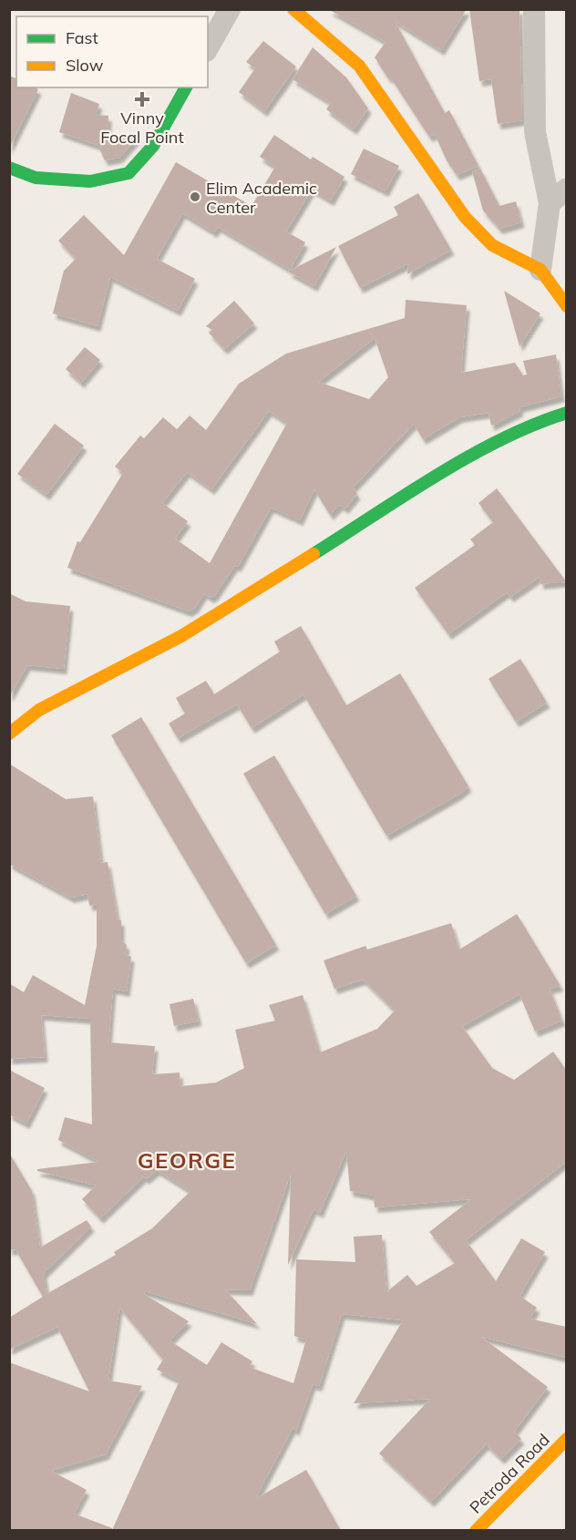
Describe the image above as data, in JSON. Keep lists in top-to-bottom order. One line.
{"streets":{"street":["Petroda Road"]},"districts":["GEORGE"],"places":{"health":["Vinny Focal Point"],"other":["Elim Academic Center"]},"legend":["Fast","Slow"]}
